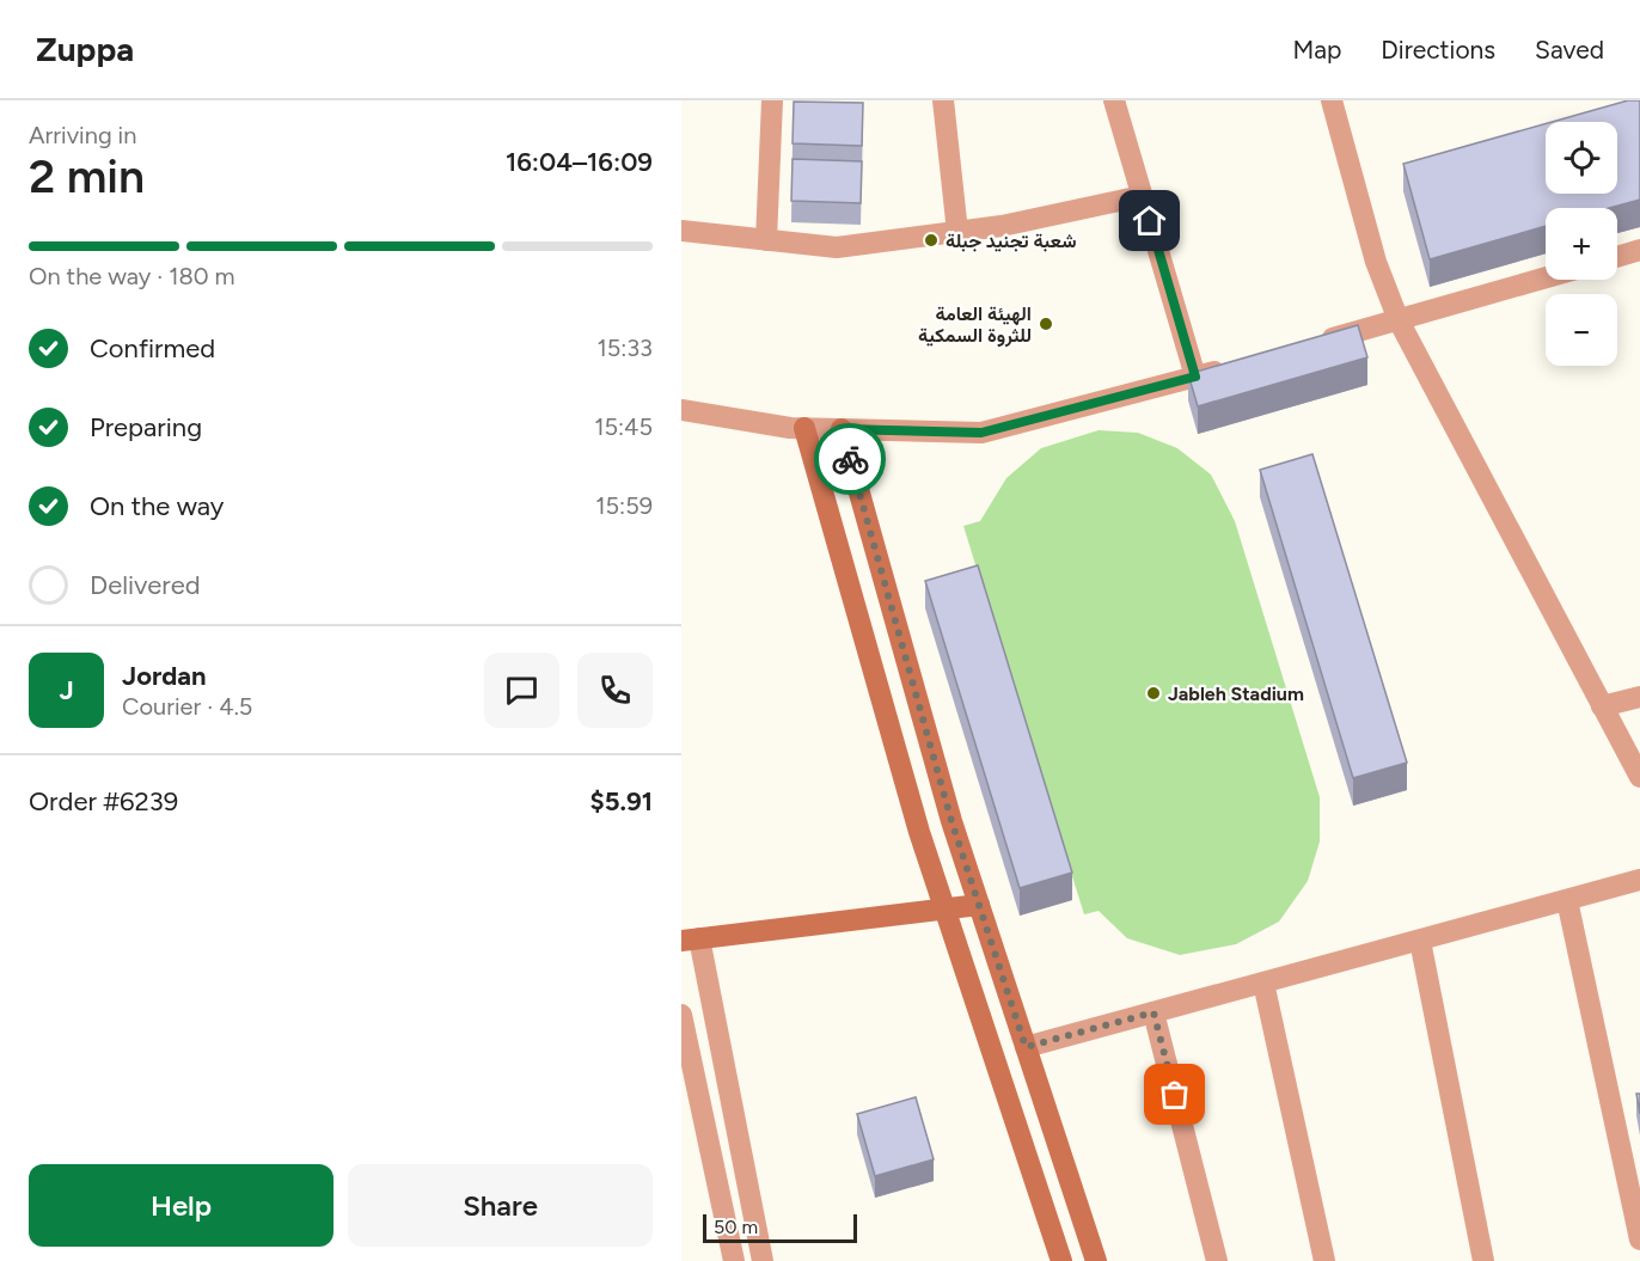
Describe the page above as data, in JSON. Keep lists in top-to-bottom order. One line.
{"places":["شعبة تجنيد جبلة","الهيئة العامة للثروة السمكية","Jableh Stadium"],"scale_bar":"50 m","page":{"header":"Zuppa","nav":["Map","Directions","Saved"],"heading":["2 min","Arriving in","16:04–16:09"],"panel":["Jordan","Courier · 4.5","Order #6239","$5.91"],"map_buttons":["+","−"],"bar":"On the way · 180 m","list":[["Confirmed","15:33"],["Preparing","15:45"],["On the way","15:59"],"Delivered"],"round":"J","buttons":["Help","Share"],"scale":"50 m"}}
